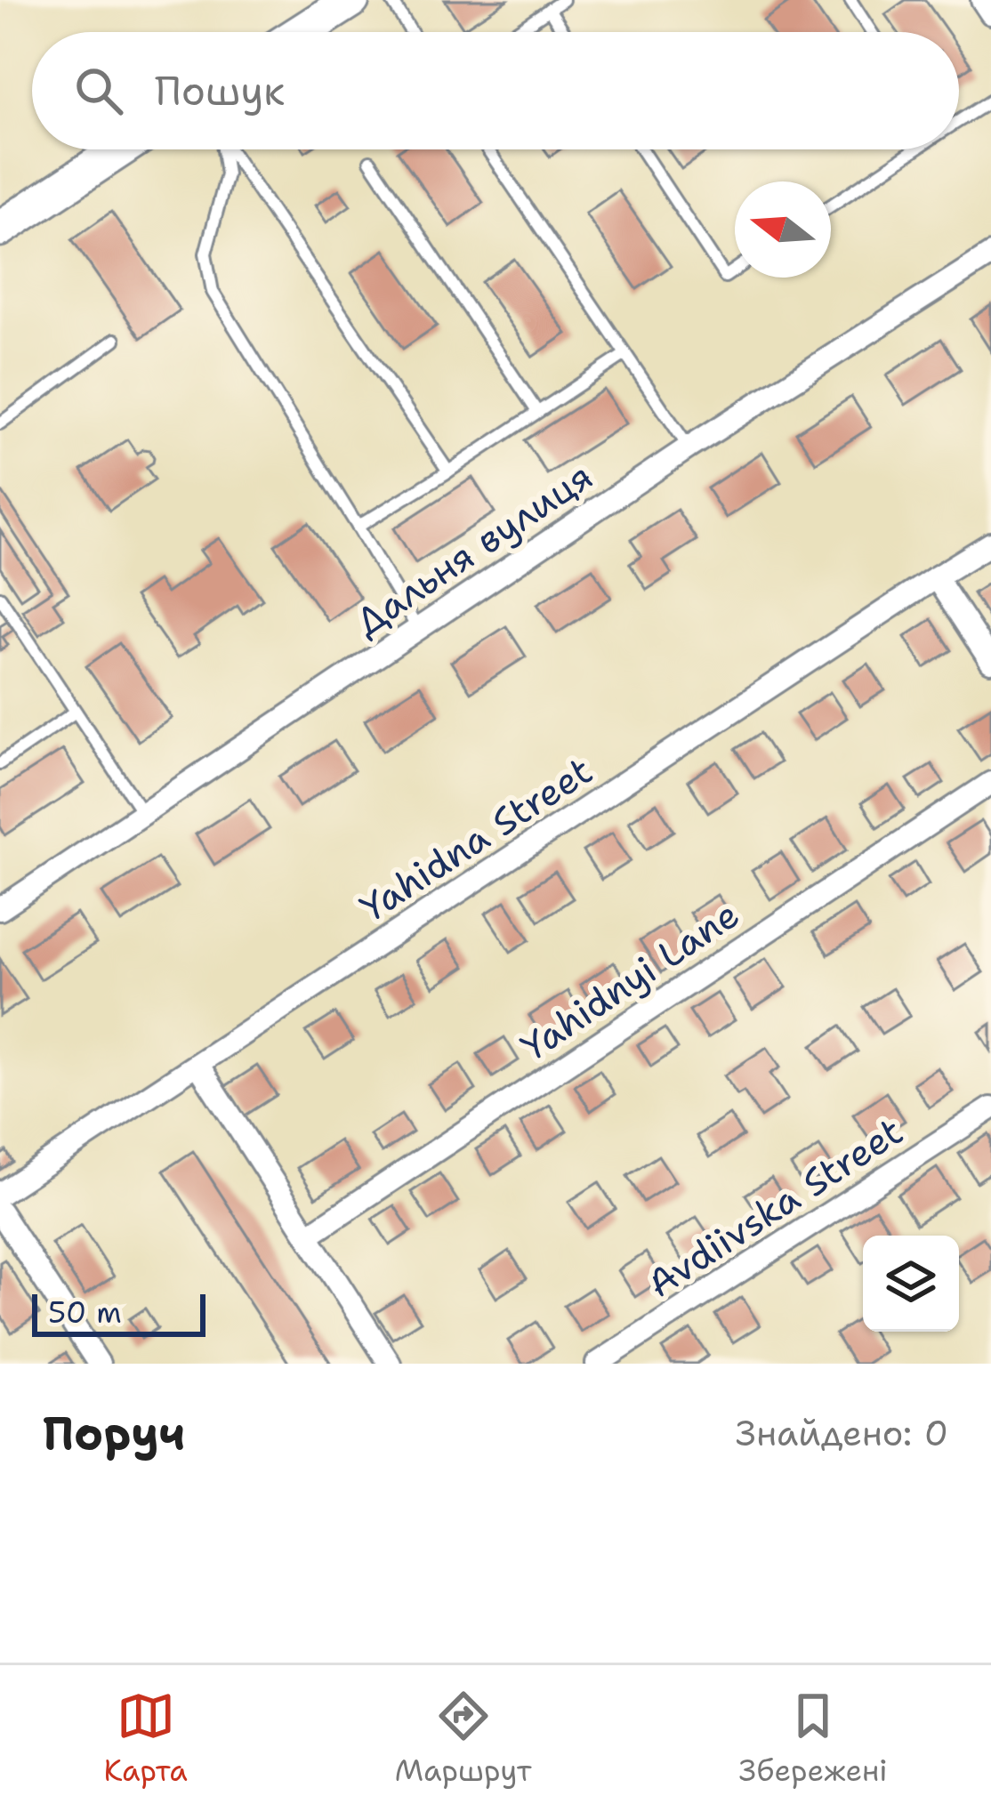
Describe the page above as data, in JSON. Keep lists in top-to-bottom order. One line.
{"streets":{"street":["Дальня вулиця","Yahidna Street","Yahidnyi Lane","Avdiivska Street"]},"scale_bar":"50 m","north":"left","page":{"search":"Пошук","scale":"50 m","heading":["Поруч","Знайдено: 0"],"nav":["Карта","Маршрут","Збережені"]}}
